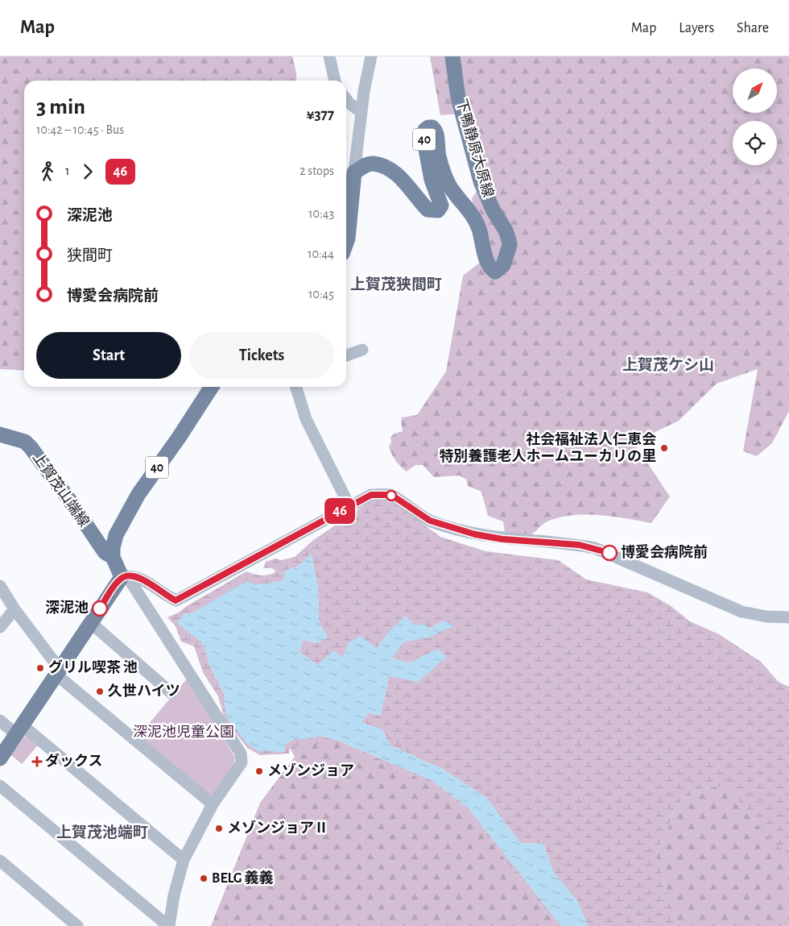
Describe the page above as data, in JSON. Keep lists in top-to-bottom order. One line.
{"streets":{"main road":["40","下鴨静原大原線","上賀茂山端線"]},"crossings":[["40","上賀茂山端線"]],"districts":["上賀茂狭間町","上賀茂ケシ山","上賀茂池端町"],"parks":["深泥池児童公園"],"places":{"other":["社会福祉法人仁恵会 特別養護老人ホームユーカリの里","博愛会病院前","深泥池","グリル喫茶 池","久世ハイツ","メゾンジョア","メゾンジョアⅡ","BELG 義義"],"health":["ダックス"]},"lines":["bus line 46"],"north":"top right","page":{"header":"Map","nav":["Map","Layers","Share"],"on_map":"46","heading":["3 min","10:42 – 10:45 · Bus","¥377"],"legs":["1","46","2 stops"],"list":[{"name":"深泥池","value":"10:43"},{"name":"狭間町","value":"10:44"},{"name":"博愛会病院前","value":"10:45"}],"buttons":["Start","Tickets"]}}
